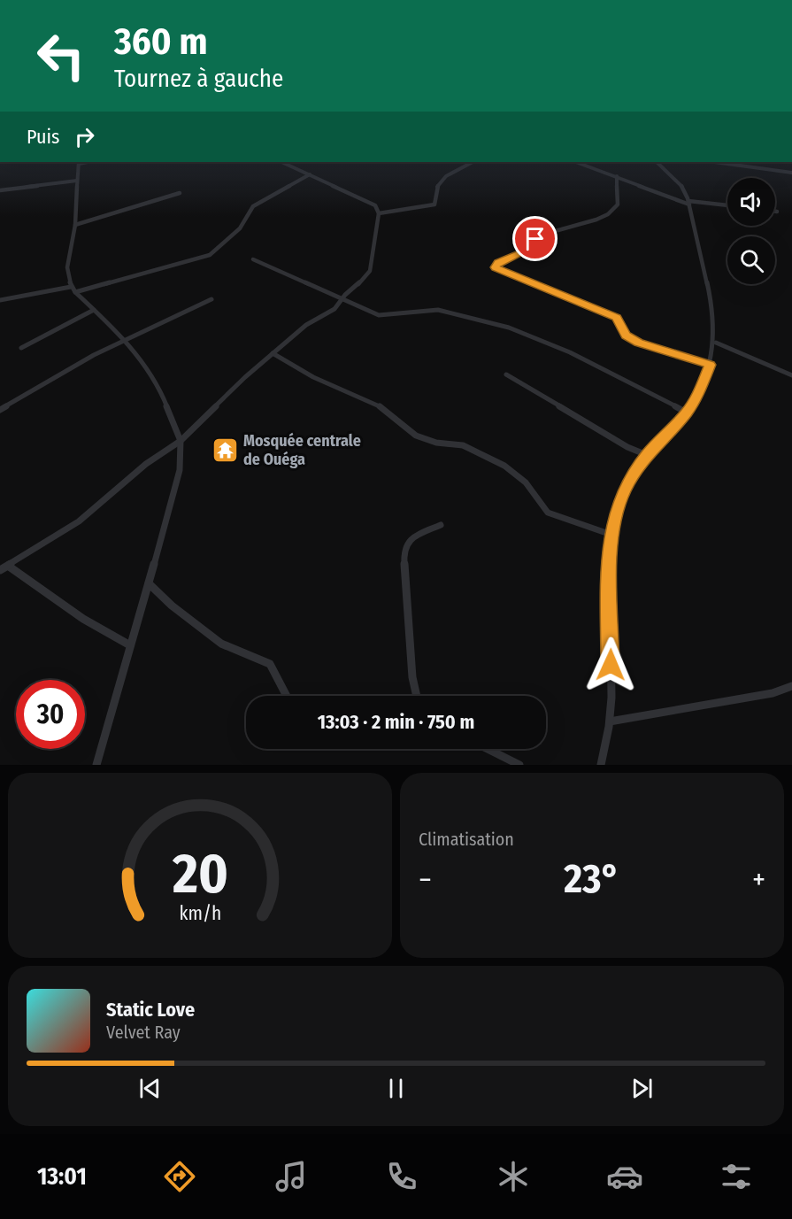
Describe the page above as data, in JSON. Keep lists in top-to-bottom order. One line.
{"places":{"temple":["Mosquée centrale de Ouéga"]},"page":{"turn":["360 m","Tournez à gauche"],"then":"Puis","limit":"30","trip":"13:03 · 2 min · 750 m","tile":"Climatisation","heat":["−","23°","+"],"song":["Static Love","Velvet Ray"],"tabs":"13:01","gauge":["20","km/h"]}}
